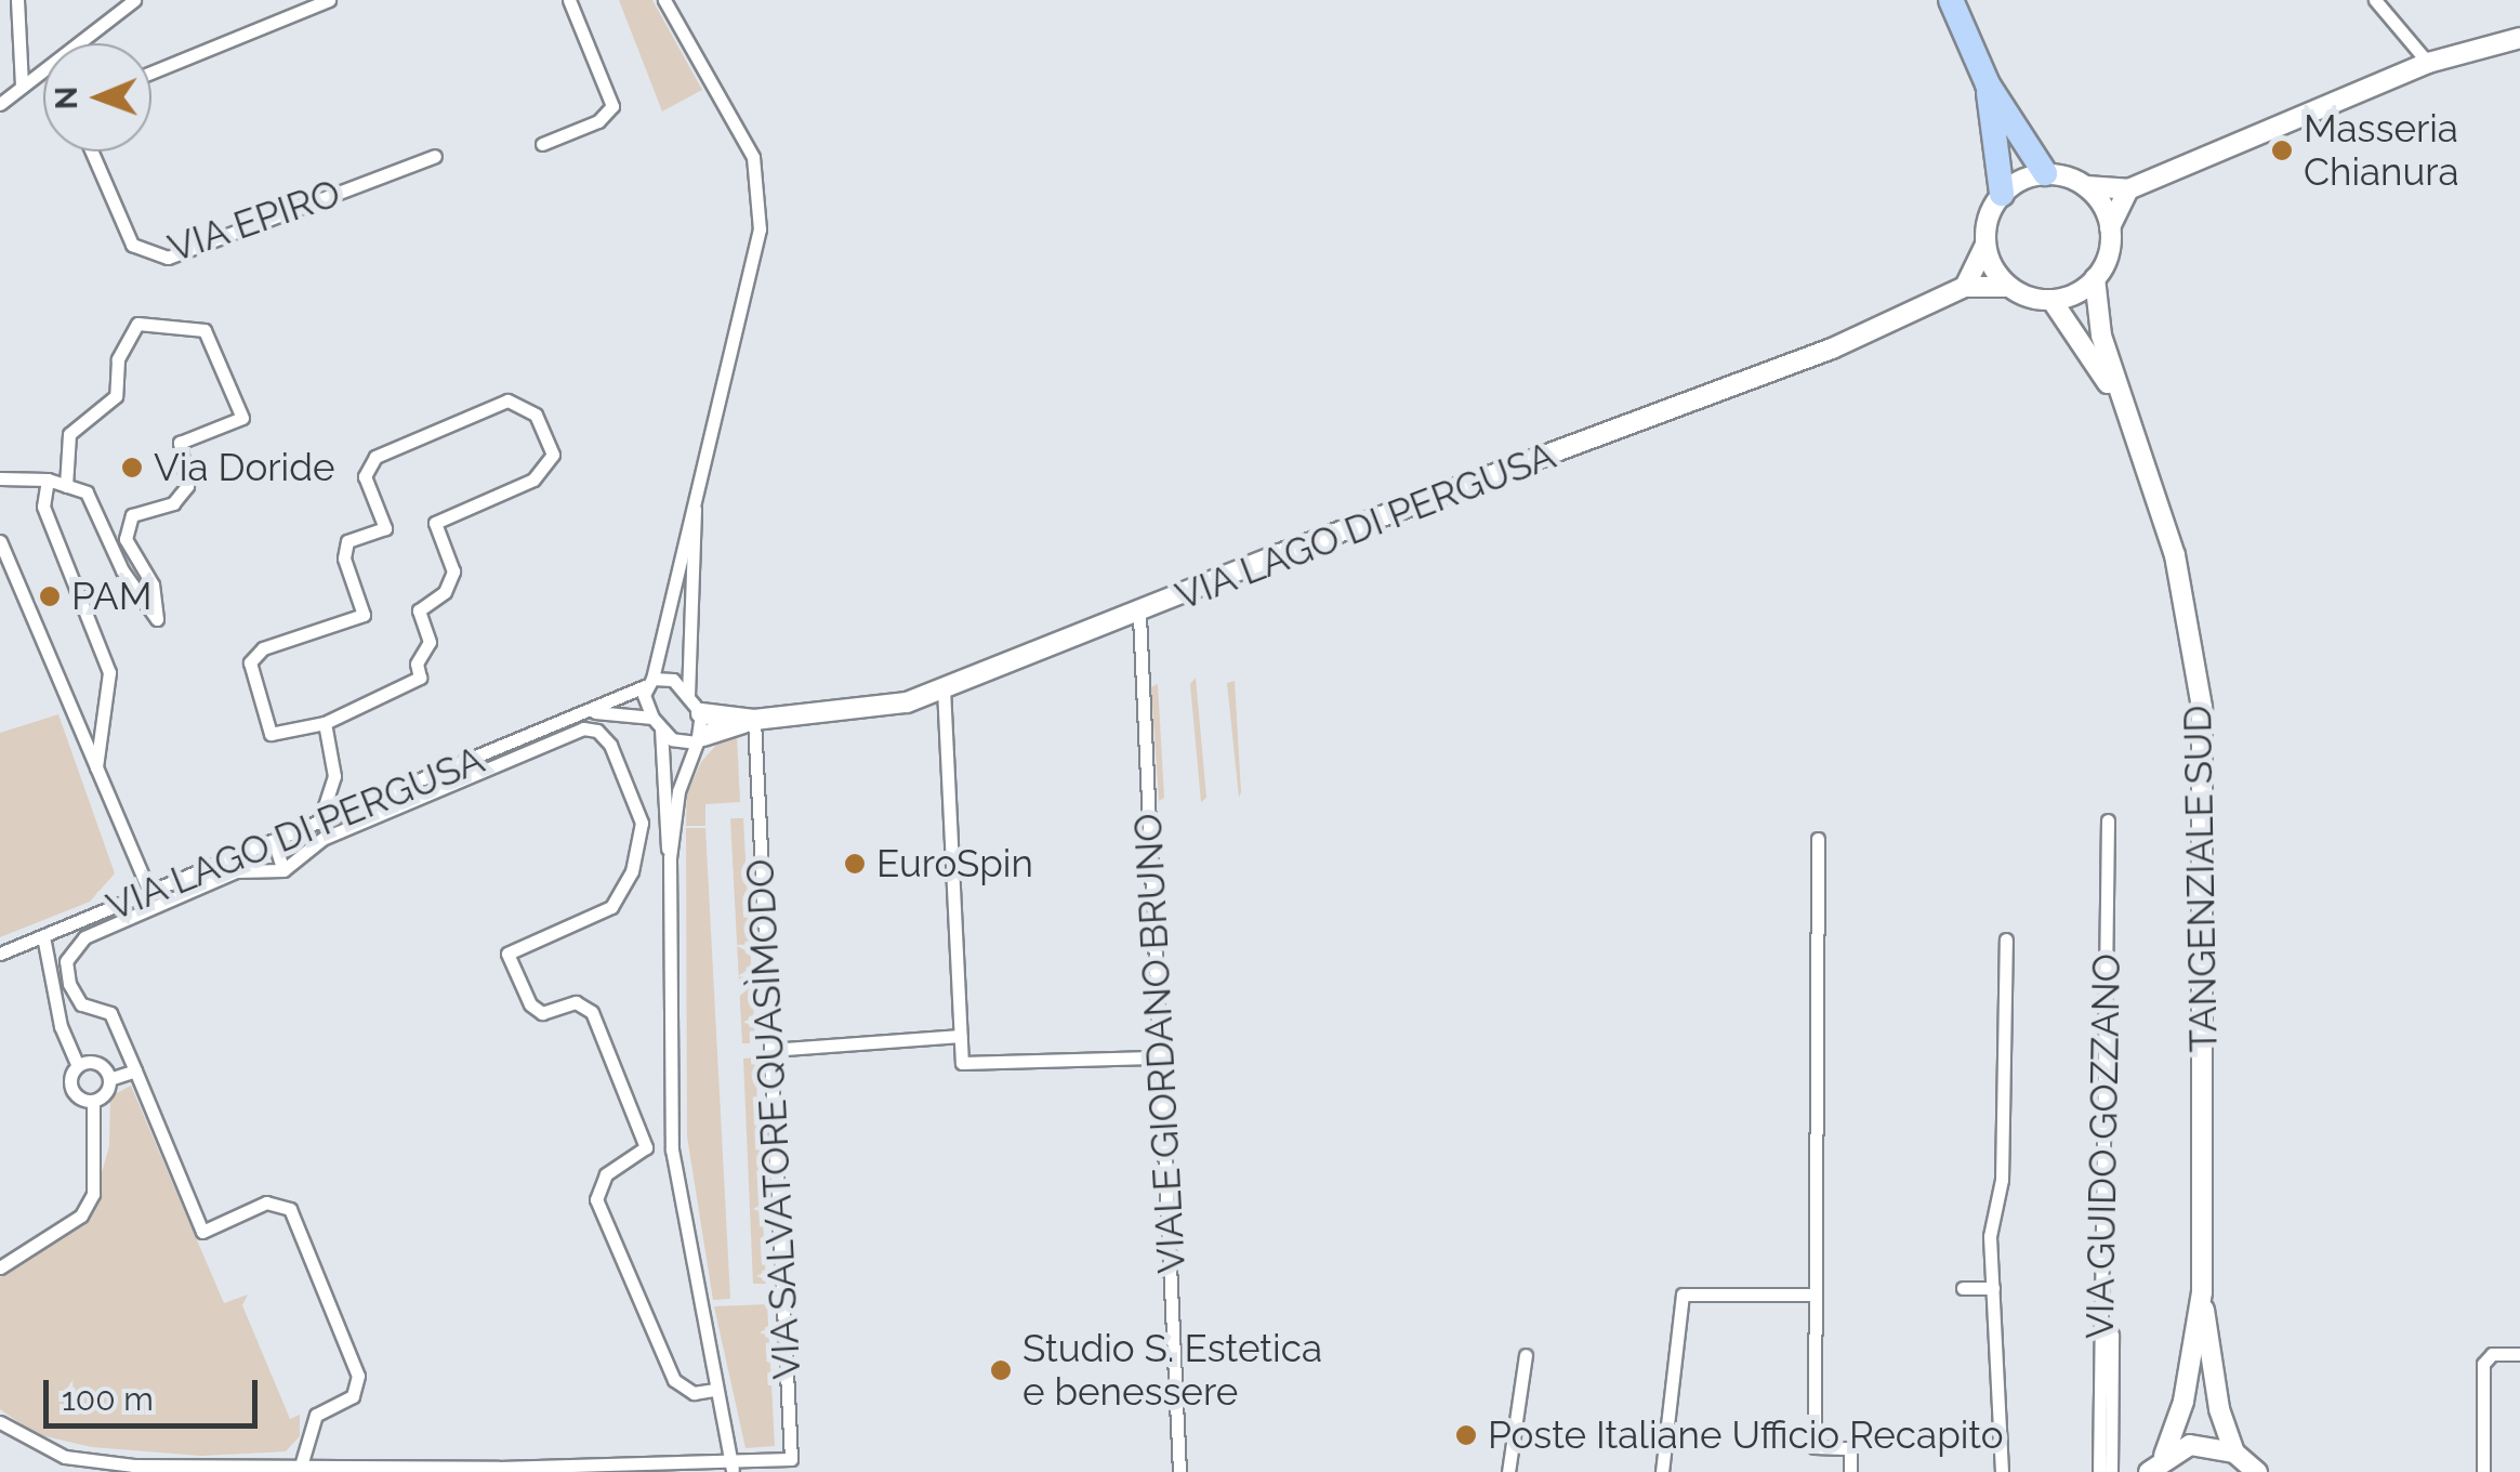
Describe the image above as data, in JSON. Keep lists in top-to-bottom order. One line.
{"streets":{"street":["VIA EPIRO","VIA LAGO DI PERGUSA","TANGENZIALE SUD","VIALE GIORDANO BRUNO","VIA SALVATORE QUASÌMODO","VIA GUIDO GOZZANO"]},"crossings":[["VIA LAGO DI PERGUSA","TANGENZIALE SUD"],["VIA LAGO DI PERGUSA","VIALE GIORDANO BRUNO"],["VIA LAGO DI PERGUSA","VIA SALVATORE QUASÌMODO"]],"places":["Masseria Chianura","Via Doride","PAM","EuroSpin","Studio S. Estetica e benessere","Poste Italiane Ufficio Recapito"],"scale_bar":"100 m","north":"left"}
